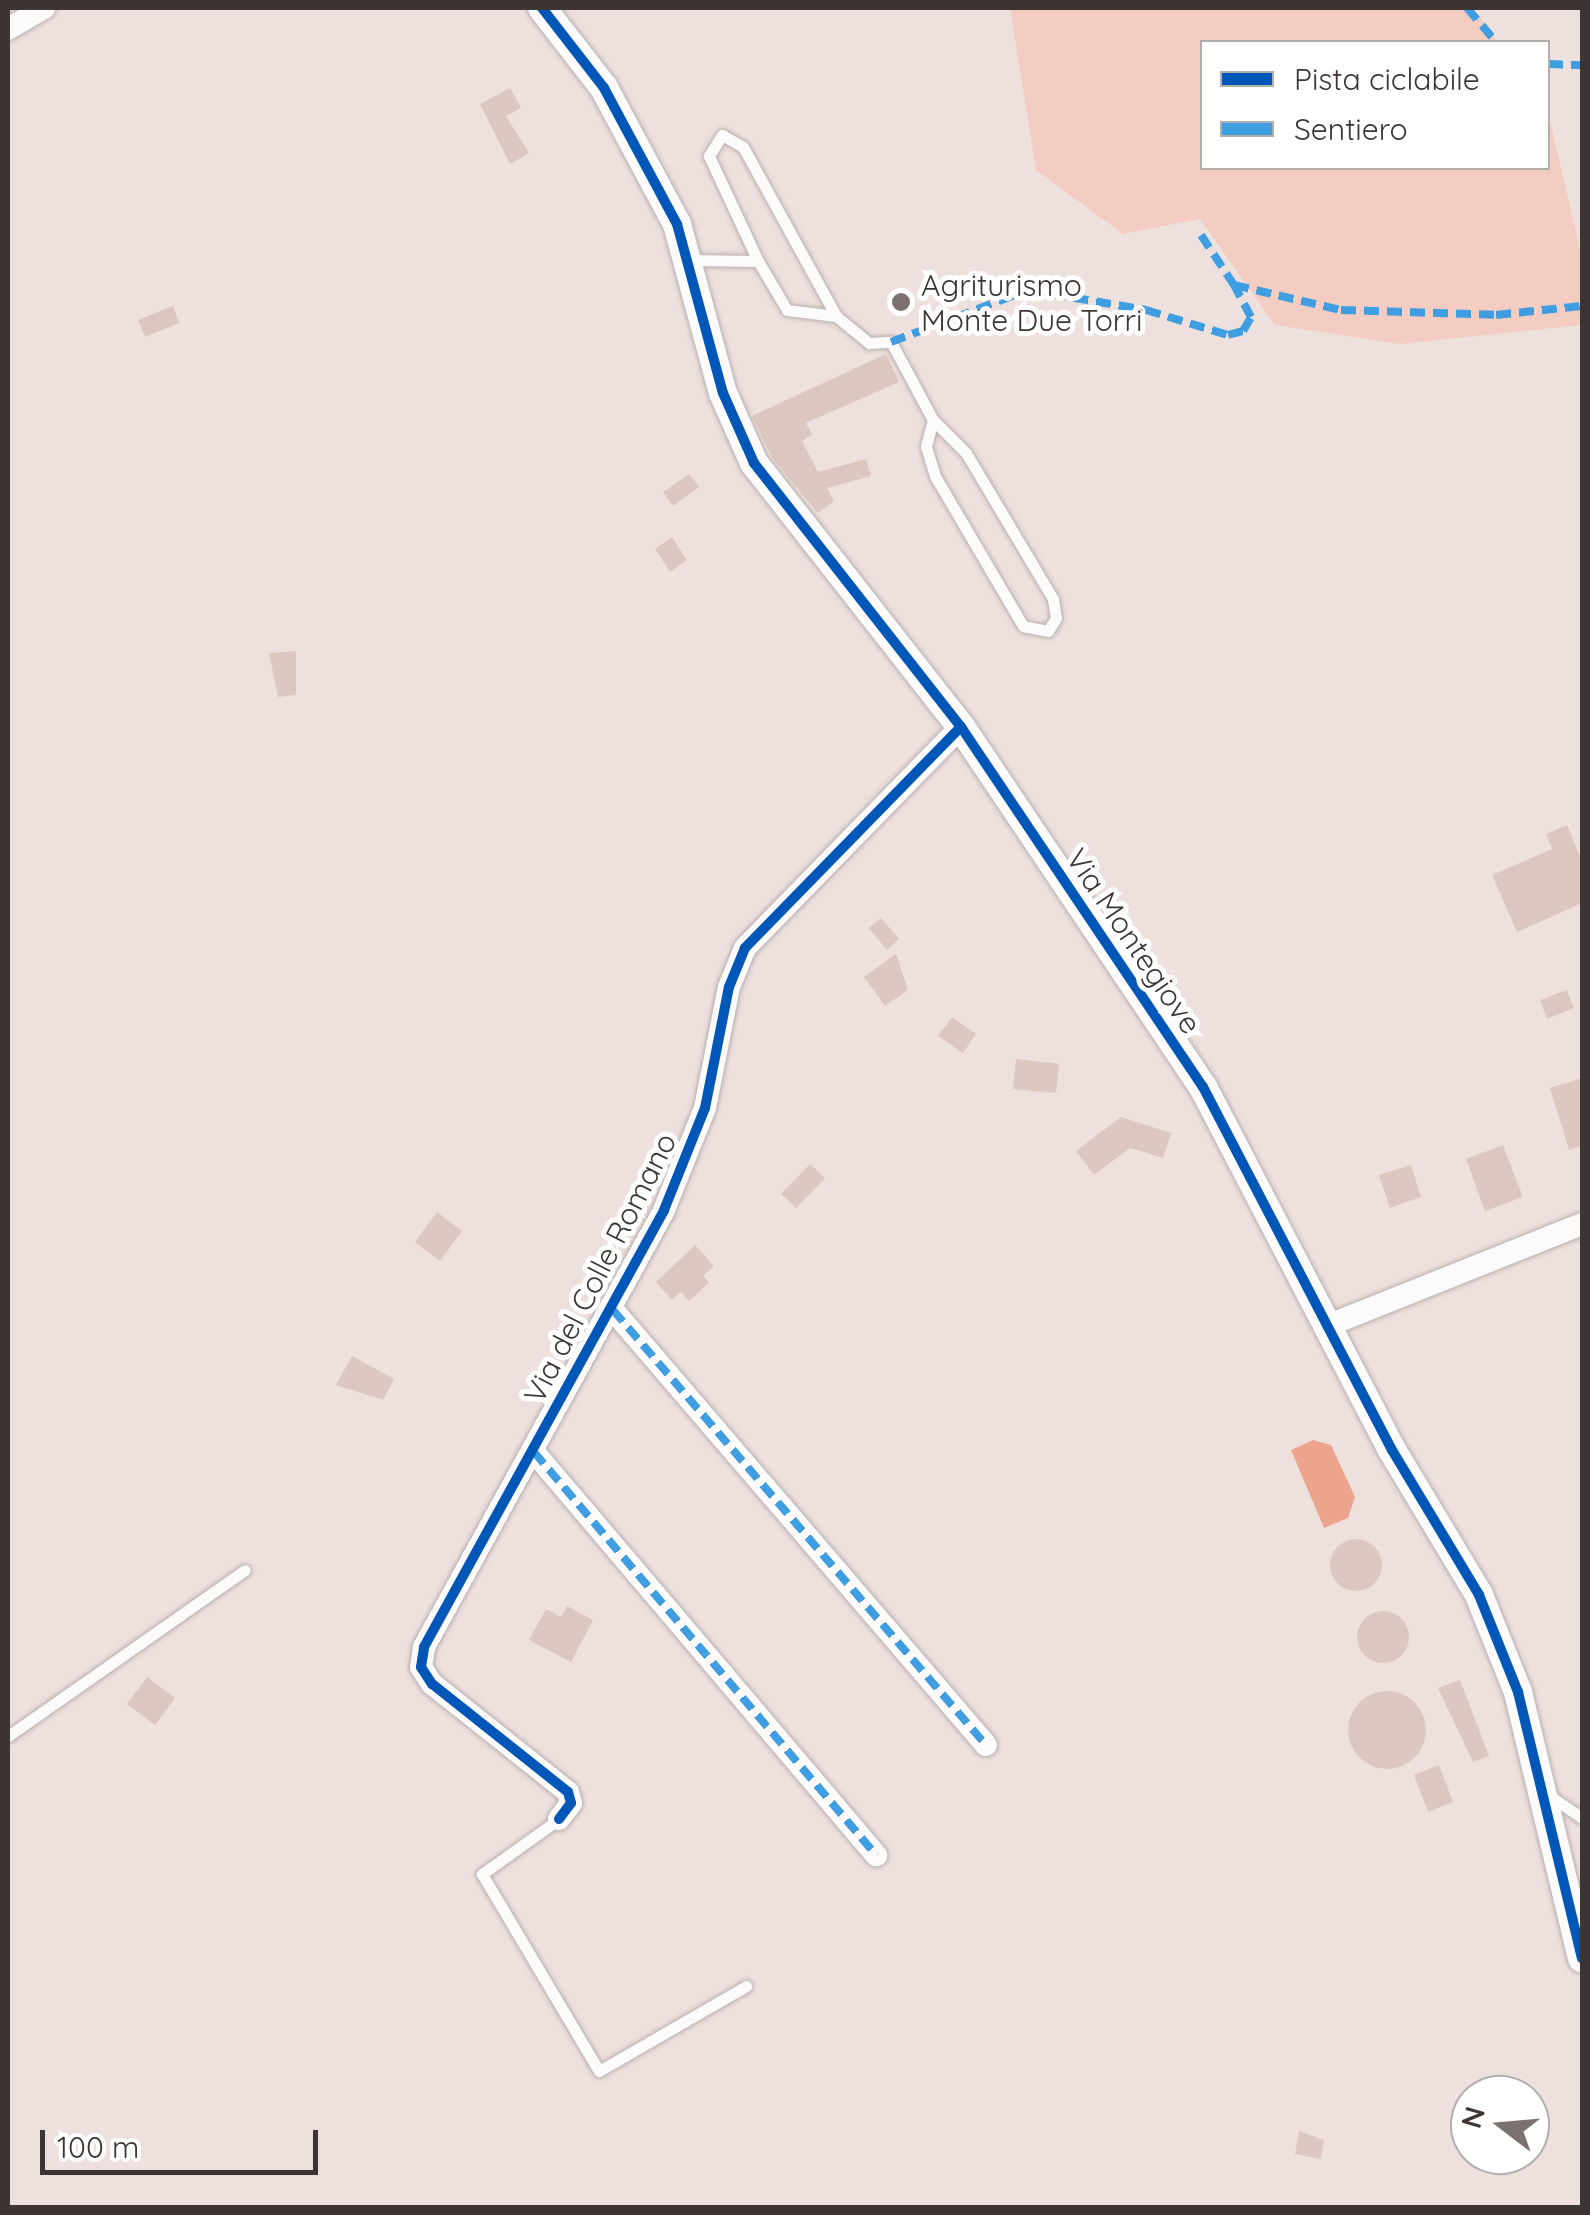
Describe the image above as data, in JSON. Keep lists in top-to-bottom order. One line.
{"streets":{"street":["Via Montegiove","Via del Colle Romano"]},"crossings":[["Via Montegiove","Via del Colle Romano"]],"places":["Agriturismo Monte Due Torri"],"legend":["Pista ciclabile","Sentiero"],"scale_bar":"100 m","north":"left"}
